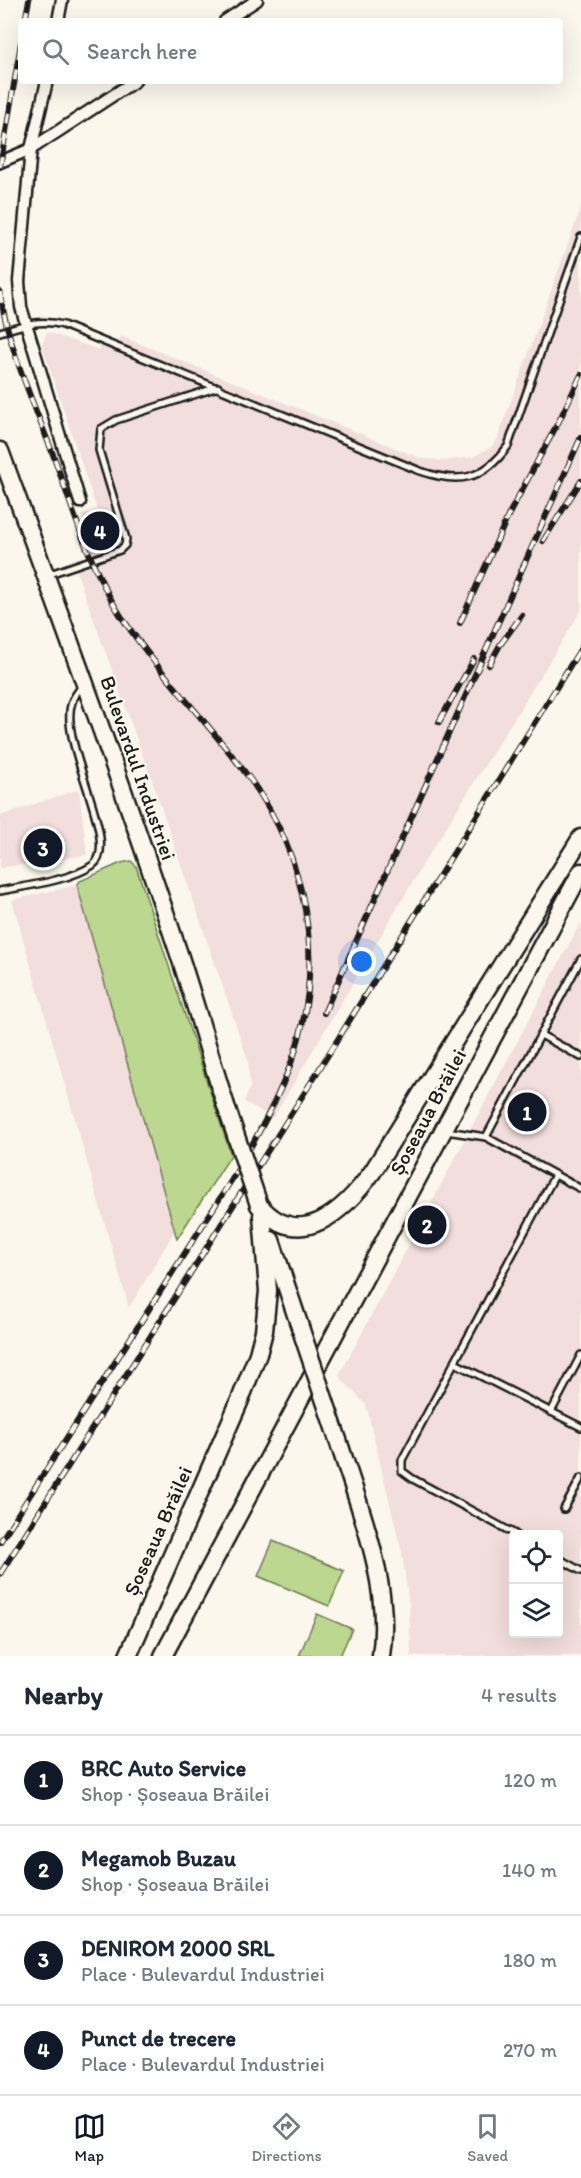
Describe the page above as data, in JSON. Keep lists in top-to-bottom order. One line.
{"streets":{"main road":["Bulevardul Industriei","Șoseaua Brăilei"]},"crossings":[["Bulevardul Industriei","Șoseaua Brăilei"]],"page":{"search":"Search here","pins":["4","3","1","2"],"heading":["Nearby","4 results"],"list":[{"mark":"1","name":"BRC Auto Service","note":"Shop · Șoseaua Brăilei","value":"120 m"},{"mark":"2","name":"Megamob Buzau","note":"Shop · Șoseaua Brăilei","value":"140 m"},{"mark":"3","name":"DENIROM 2000 SRL","note":"Place · Bulevardul Industriei","value":"180 m"},{"mark":"4","name":"Punct de trecere","note":"Place · Bulevardul Industriei","value":"270 m"}],"nav":["Map","Directions","Saved"]}}
